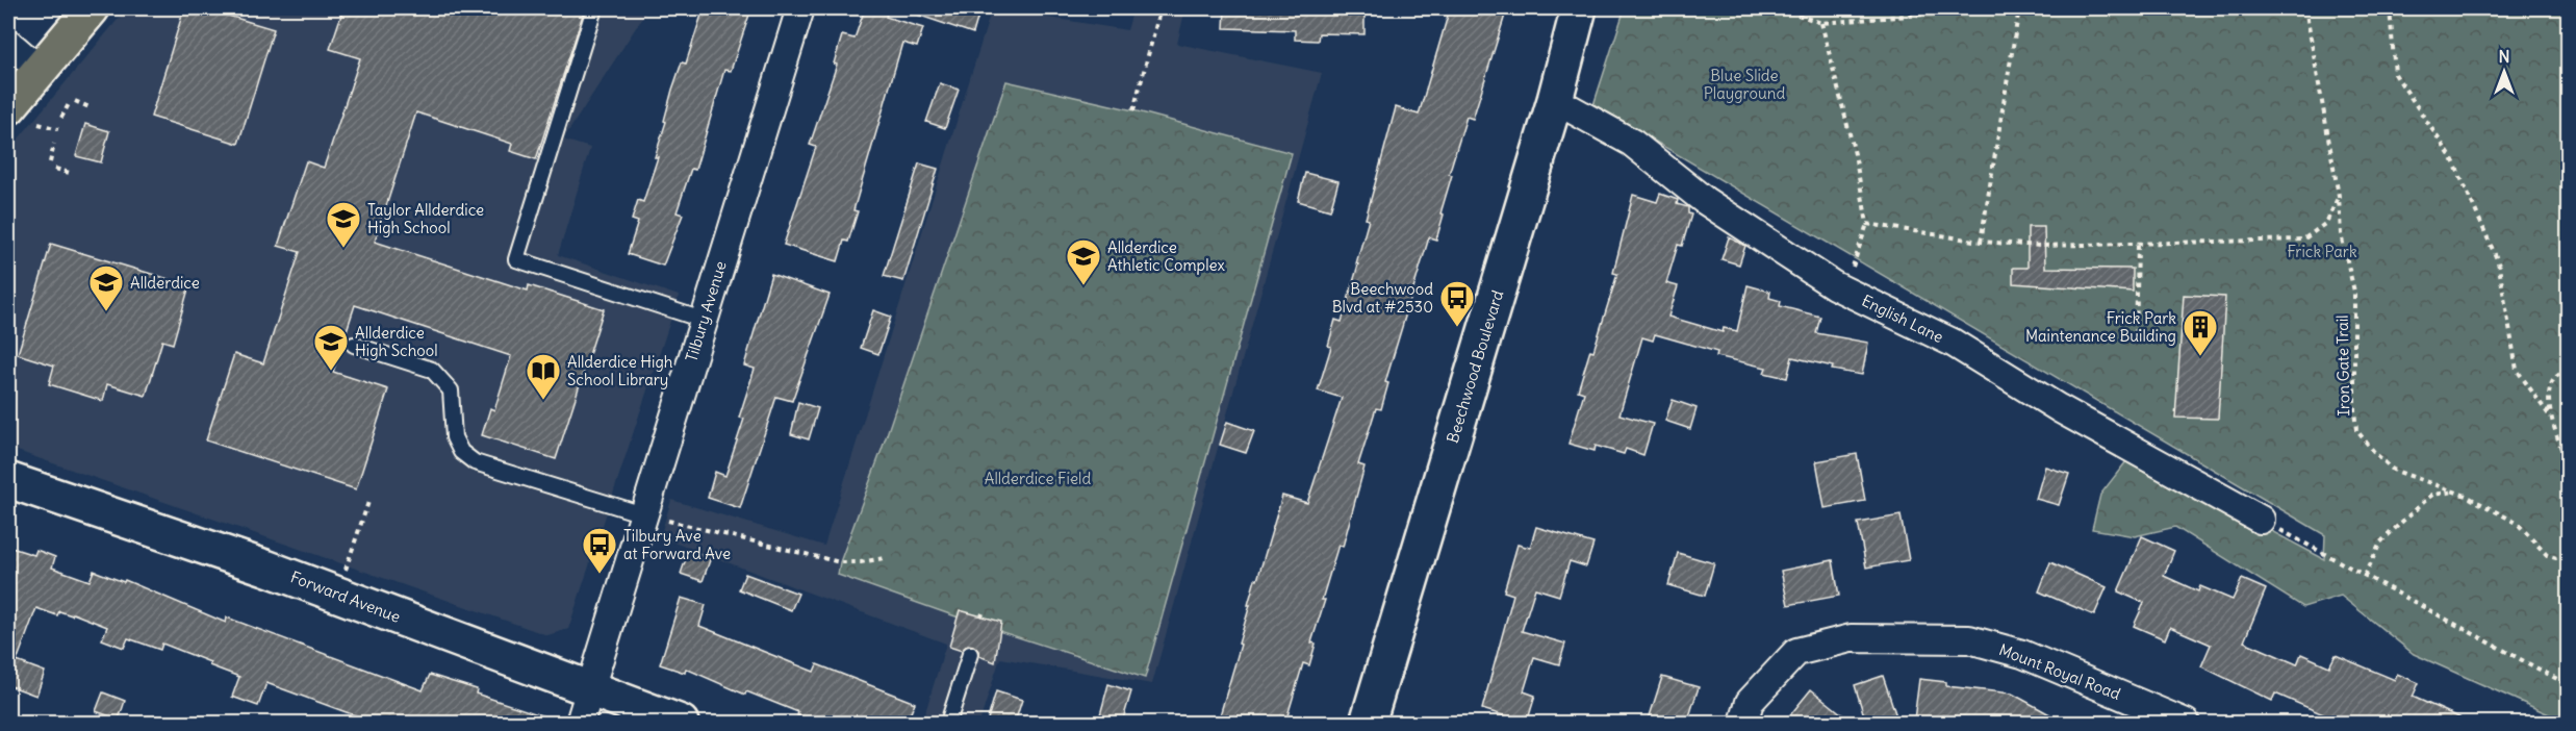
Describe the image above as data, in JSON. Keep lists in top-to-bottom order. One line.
{"streets":{"street":["Tilbury Avenue","English Lane","Beechwood Boulevard","Forward Avenue","Mount Royal Road"],"path":["Iron Gate Trail"]},"crossings":[["Tilbury Avenue","Forward Avenue"],["English Lane","Beechwood Boulevard"]],"parks":["Blue Slide Playground","Frick Park","Allderdice Field"],"places":{"school or university":["Taylor Allderdice High School","Allderdice Athletic Complex","Allderdice","Allderdice High School"],"bus stop":["Beechwood Blvd at #2530","Tilbury Ave at Forward Ave"],"building":["Frick Park Maintenance Building"],"library":["Allderdice High School Library"]},"north":"top"}
